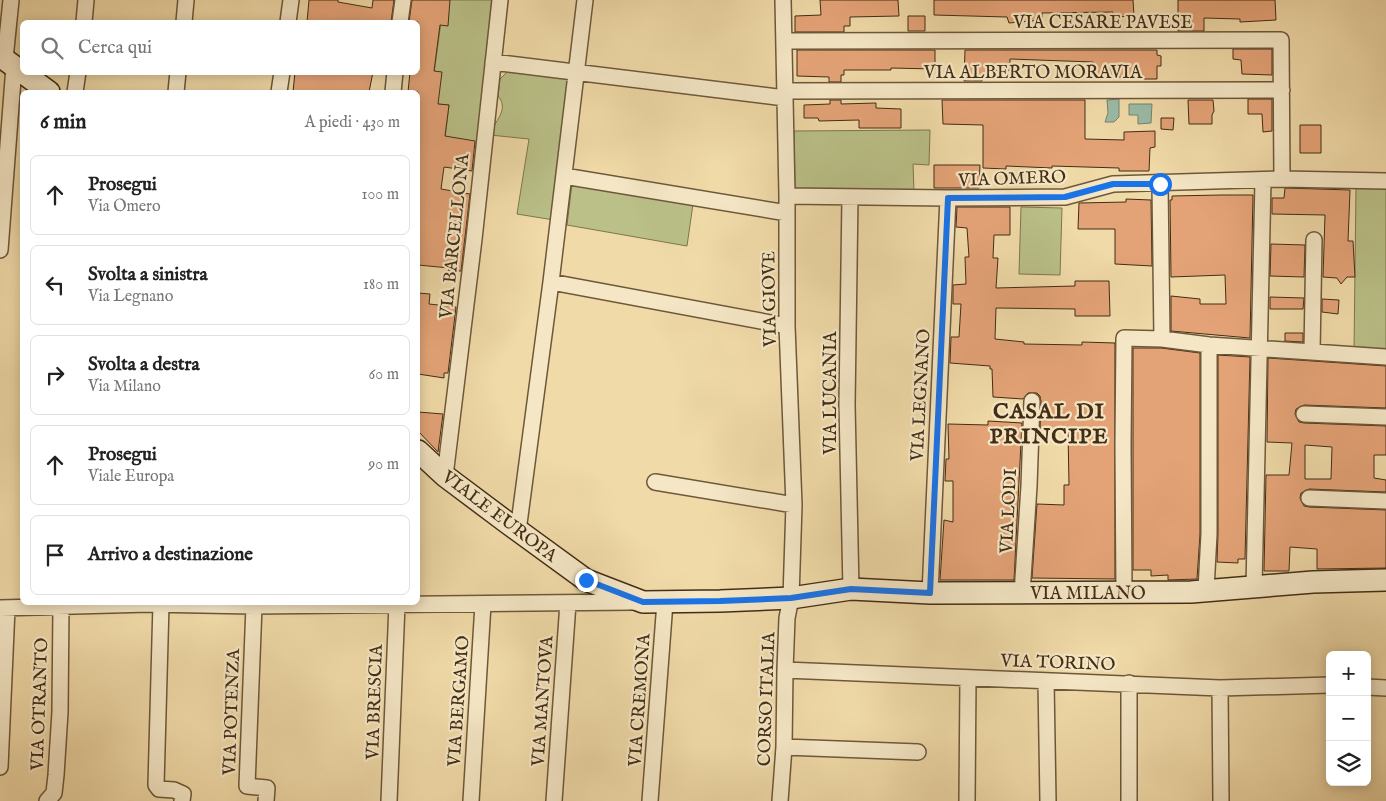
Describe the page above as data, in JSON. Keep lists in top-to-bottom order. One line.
{"streets":{"street":["VIA CESARE PAVESE","VIA ALBERTO MORAVIA","VIA OMERO","VIA BARCELLONA","VIA GIOVE","VIA LUCANIA","VIA LEGNANO","VIA LODI","VIALE EUROPA","VIA MILANO","VIA TORINO","CORSO ITALIA","VIA CREMONA","VIA BERGAMO","VIA MANTOVA","VIA BRESCIA","VIA OTRANTO","VIA POTENZA"]},"crossings":[["VIA CESARE PAVESE","VIA ALBERTO MORAVIA"],["VIA CESARE PAVESE","VIA OMERO"],["VIA CESARE PAVESE","VIA GIOVE"],["VIA ALBERTO MORAVIA","VIA BARCELLONA"],["VIA ALBERTO MORAVIA","VIA GIOVE"],["VIA OMERO","VIA GIOVE"],["VIA OMERO","VIA LUCANIA"],["VIA OMERO","VIA LEGNANO"],["VIA BARCELLONA","VIALE EUROPA"],["VIA GIOVE","VIALE EUROPA"],["VIA GIOVE","VIA MILANO"],["VIA GIOVE","CORSO ITALIA"],["VIA LUCANIA","VIA MILANO"],["VIA LEGNANO","VIA MILANO"],["VIA LODI","VIA MILANO"],["VIALE EUROPA","VIA MILANO"],["VIALE EUROPA","CORSO ITALIA"],["VIALE EUROPA","VIA CREMONA"],["VIA MILANO","CORSO ITALIA"],["VIA TORINO","CORSO ITALIA"]],"districts":["CASAL DI PRINCIPE"],"page":{"search":"Cerca qui","heading":["6 min","A piedi · 430 m"],"list":[["Prosegui","Via Omero","100 m"],["Svolta a sinistra","Via Legnano","180 m"],["Svolta a destra","Via Milano","60 m"],["Prosegui","Viale Europa","90 m"],"Arrivo a destinazione"],"map_buttons":["+","−"]}}
